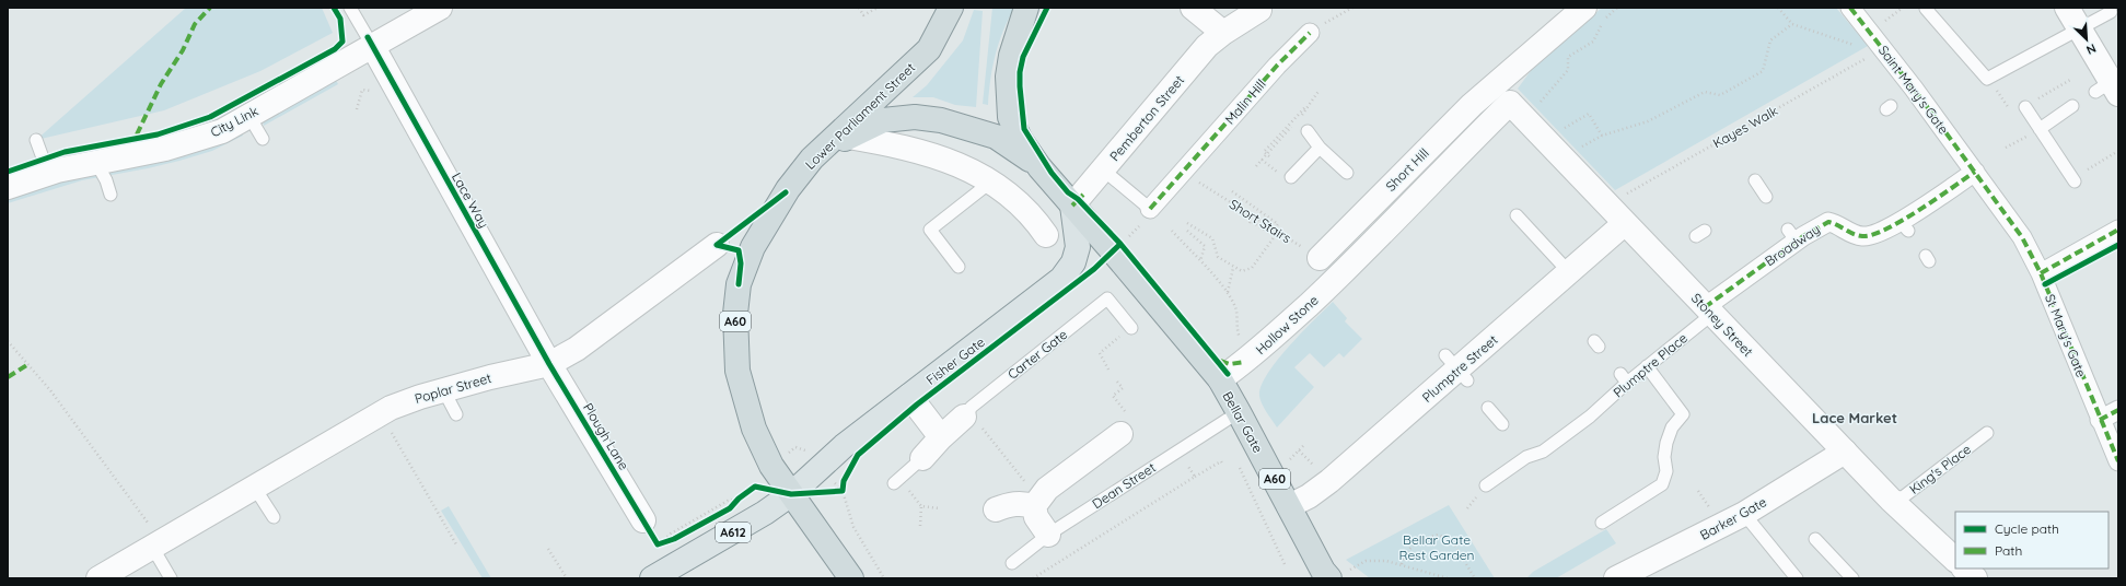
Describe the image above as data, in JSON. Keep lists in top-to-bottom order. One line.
{"streets":{"highway":["Lower Parliament Street","A60","Bellar Gate"],"main road":["Fisher Gate","A612"],"street":["Saint Mary's Gate","Malin Hill","Pemberton Street","City Link","Short Hill","Lace Way","Broadway","Hollow Stone","Stoney Street","St Mary's Gate","Carter Gate","Plumptre Street","Poplar Street","Plough Lane","Barker Gate"],"lane":["Plumptre Place","King's Place","Dean Street"],"path":["Kayes Walk","Short Stairs"]},"crossings":[["Saint Mary's Gate","Kayes Walk"],["Saint Mary's Gate","Broadway"],["Saint Mary's Gate","St Mary's Gate"],["Lower Parliament Street","Fisher Gate"],["Lower Parliament Street","A612"],["Pemberton Street","A60"],["Pemberton Street","Fisher Gate"],["City Link","Lace Way"],["Kayes Walk","Stoney Street"],["Short Hill","Short Stairs"],["Short Hill","Stoney Street"],["Lace Way","Poplar Street"],["Lace Way","Plough Lane"],["Broadway","Stoney Street"],["Broadway","St Mary's Gate"],["Broadway","Plumptre Place"],["A60","Hollow Stone"],["A60","Fisher Gate"],["A60","Bellar Gate"],["Hollow Stone","Stoney Street"],["Hollow Stone","Bellar Gate"],["Stoney Street","Plumptre Place"],["Stoney Street","Plumptre Street"],["Stoney Street","King's Place"],["Stoney Street","Barker Gate"],["Fisher Gate","A612"],["Plumptre Street","Bellar Gate"],["Poplar Street","Plough Lane"],["Bellar Gate","Dean Street"]],"districts":["Lace Market"],"parks":["Bellar Gate Rest Garden"],"legend":["Cycle path","Path"],"north":"bottom right"}
